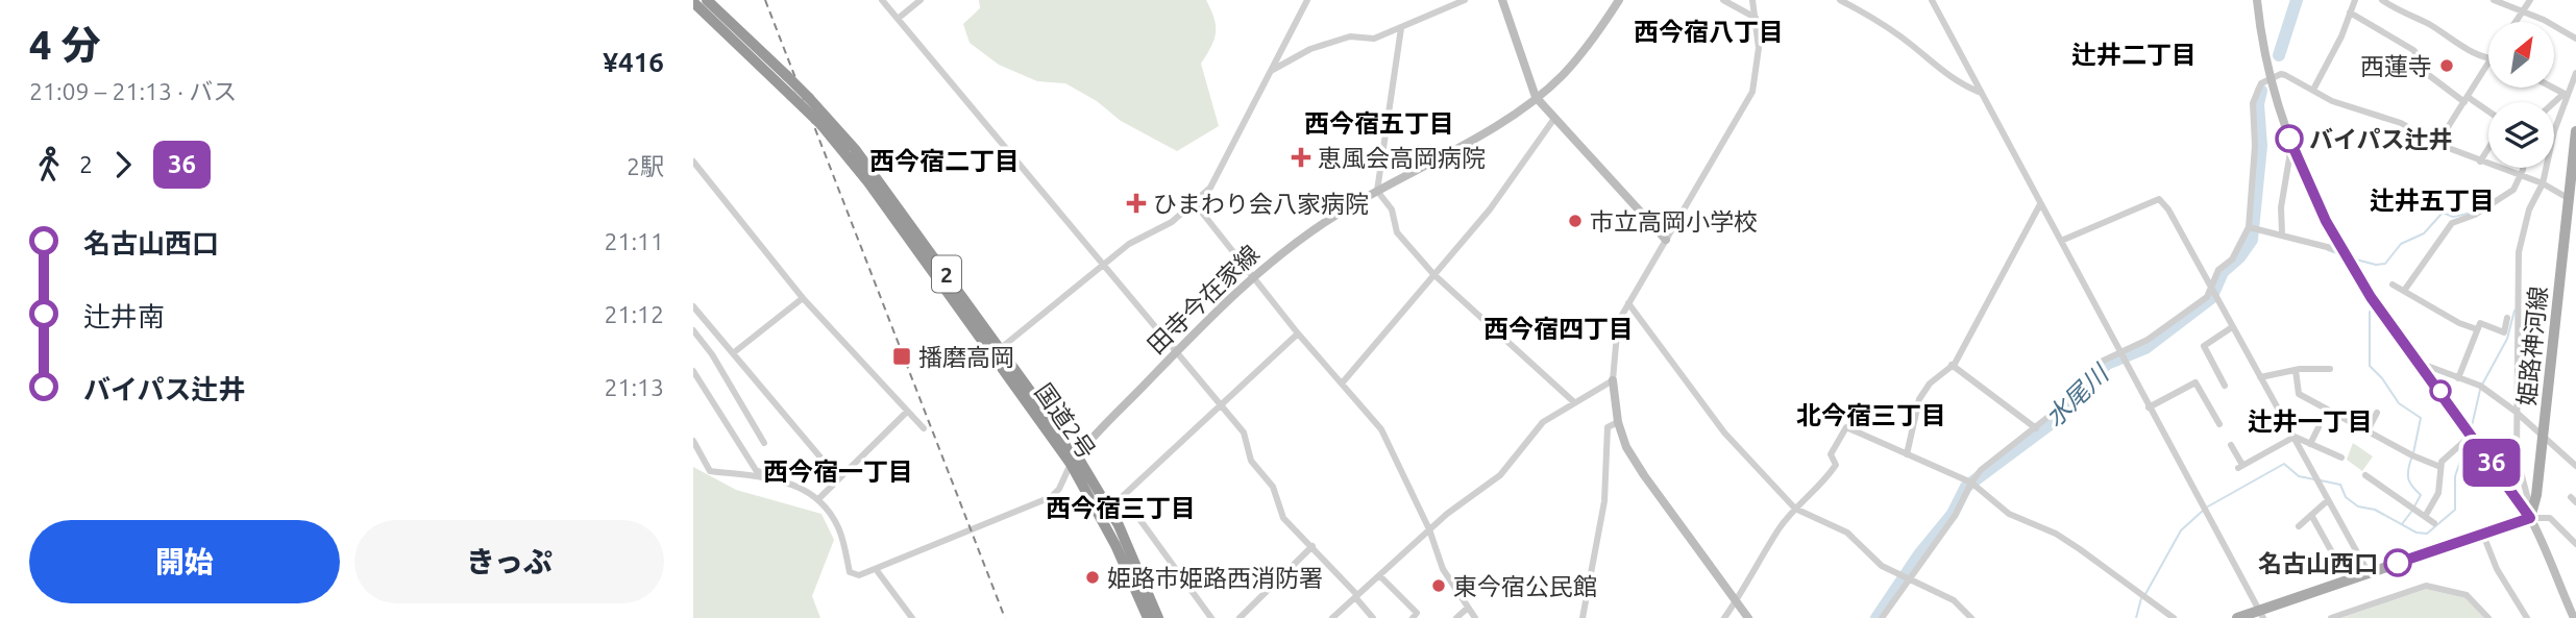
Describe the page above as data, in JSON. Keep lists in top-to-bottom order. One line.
{"streets":{"highway":["2","国道2号"],"main road":["姫路神河線"],"street":["田寺今在家線"]},"crossings":[["田寺今在家線","国道2号"]],"districts":["西今宿八丁目","辻井二丁目","西今宿五丁目","西今宿二丁目","辻井五丁目","西今宿四丁目","北今宿三丁目","辻井一丁目","西今宿一丁目","西今宿三丁目"],"water":["水尾川"],"places":{"other":["西蓮寺","バイパス辻井","市立高岡小学校","名古山西口","姫路市姫路西消防署","東今宿公民館"],"health":["恵風会高岡病院","ひまわり会八家病院"],"transit":["播磨高岡"]},"lines":["bus line 36"],"north":"top right","page":{"heading":["4 分","21:09 – 21:13 · バス","¥416"],"on_map":"36","legs":["2","36","2駅"],"list":[{"name":"名古山西口","value":"21:11"},{"name":"辻井南","value":"21:12"},{"name":"バイパス辻井","value":"21:13"}],"buttons":["開始","きっぷ"]}}
